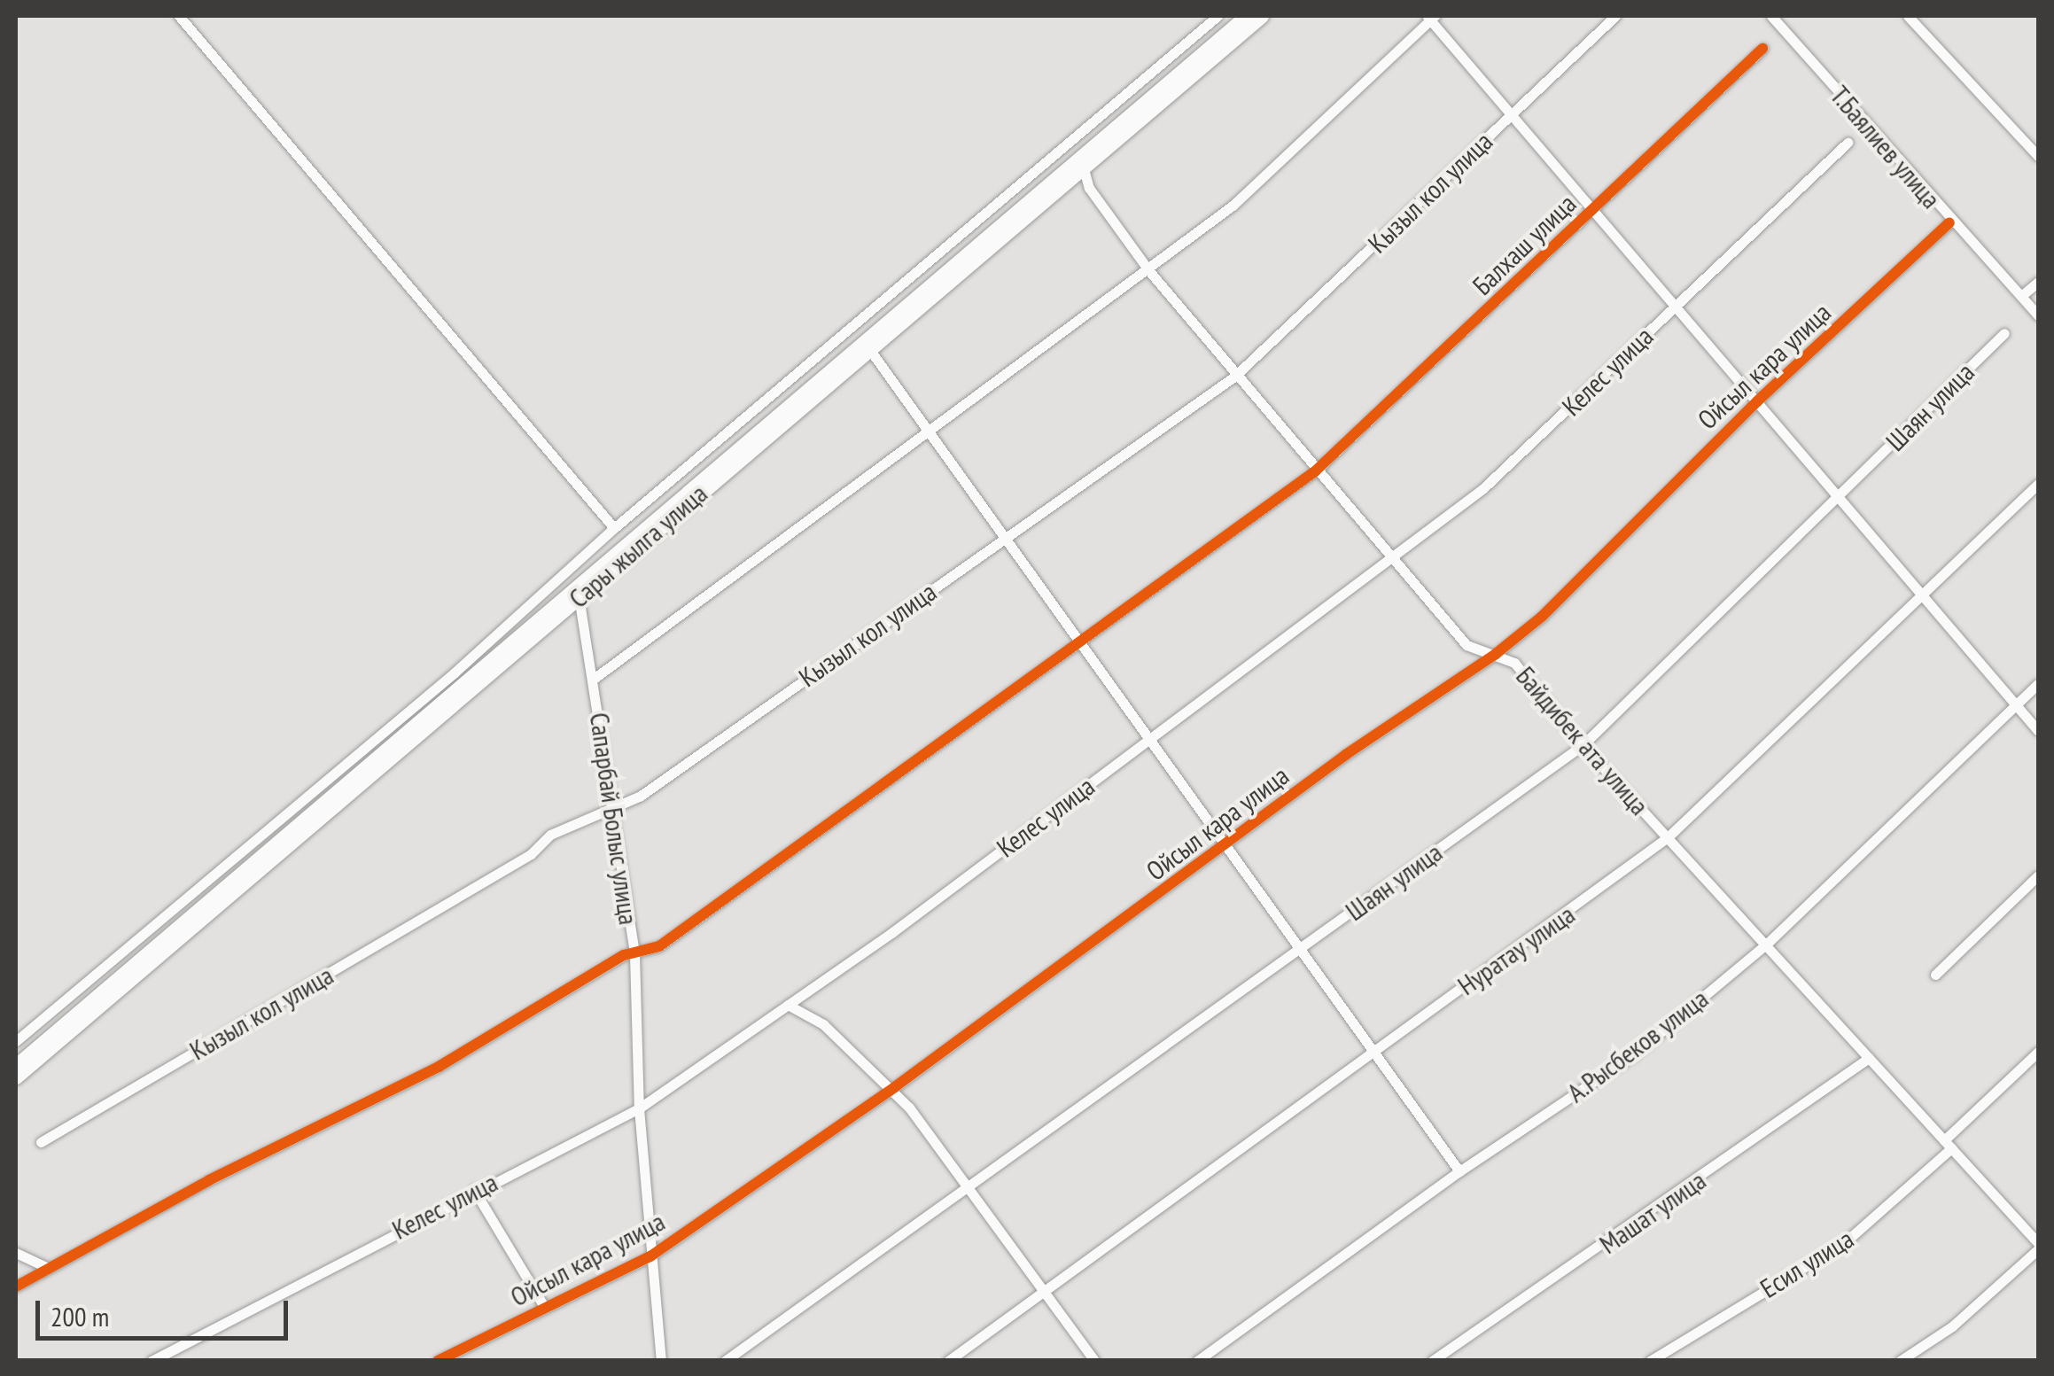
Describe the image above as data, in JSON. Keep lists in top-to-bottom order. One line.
{"streets":{"main road":["Сары жылга улица"],"street":["Т.Баялиев улица","Кызыл кол улица","Балхаш улица","Ойсыл кара улица","Келес улица","Шаян улица","Байдибек ата улица","Сапарбай Болыс улица","Нуратау улица","А.Рысбеков улица","Машат улица","Есил улица"]},"crossings":[["Т.Баялиев улица","Ойсыл кара улица"],["Кызыл кол улица","Байдибек ата улица"],["Кызыл кол улица","Сапарбай Болыс улица"],["Балхаш улица","Байдибек ата улица"],["Балхаш улица","Сапарбай Болыс улица"],["Ойсыл кара улица","Байдибек ата улица"],["Ойсыл кара улица","Сапарбай Болыс улица"],["Келес улица","Байдибек ата улица"],["Келес улица","Сапарбай Болыс улица"],["Шаян улица","Байдибек ата улица"],["Сары жылга улица","Байдибек ата улица"],["Сары жылга улица","Сапарбай Болыс улица"],["Байдибек ата улица","Нуратау улица"],["Байдибек ата улица","А.Рысбеков улица"],["Байдибек ата улица","Машат улица"],["Байдибек ата улица","Есил улица"]],"scale_bar":"200 m"}
